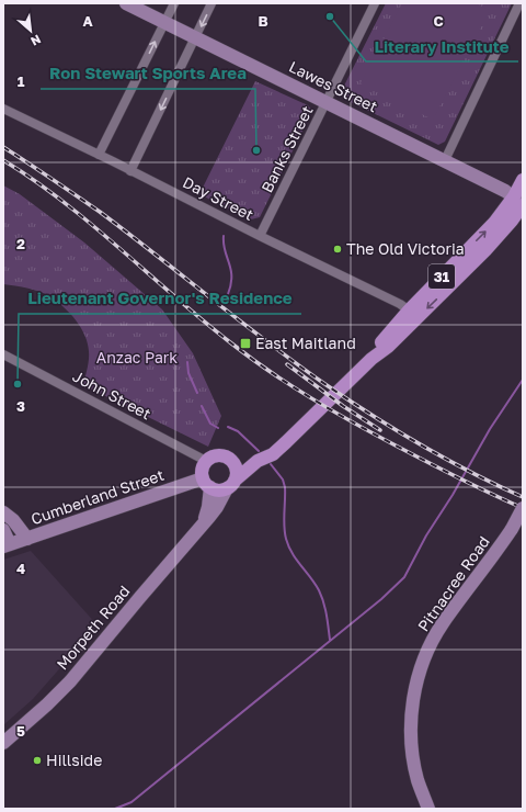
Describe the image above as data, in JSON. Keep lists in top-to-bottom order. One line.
{"streets":{"main road":["Lawes Street","31","Cumberland Street","Pitnacree Road","Morpeth Road"],"street":["Banks Street","Day Street","John Street"]},"crossings":[["Lawes Street","Banks Street"],["Lawes Street","31"],["Banks Street","Day Street"],["Day Street","31"],["31","John Street"],["31","Cumberland Street"],["31","Morpeth Road"],["John Street","Cumberland Street"],["John Street","Morpeth Road"],["Cumberland Street","Morpeth Road"]],"parks":["Anzac Park"],"places":{"other":["Literary Institute","Ron Stewart Sports Area","The Old Victoria","Lieutenant Governor's Residence","Hillside"],"transit":["East Maitland"]},"north":"bottom right","grid":{"columns":["A","B","C"],"rows":["1","2","3","4","5"]}}
